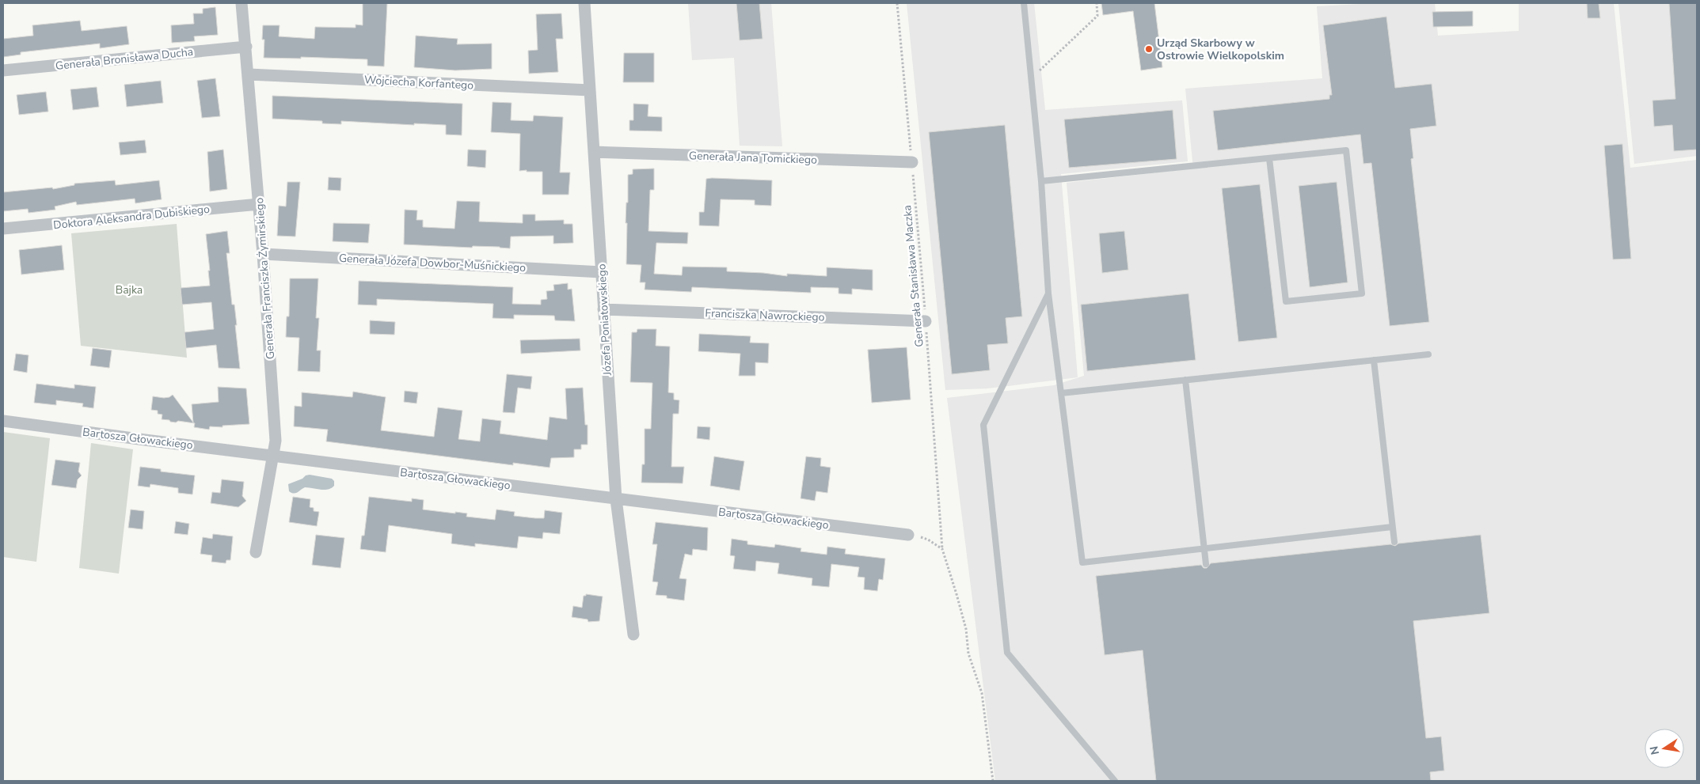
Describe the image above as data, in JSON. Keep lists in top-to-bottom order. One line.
{"streets":{"street":["Generała Bronisława Ducha","Wojciecha Korfantego","Generała Jana Tomickiego","Doktora Aleksandra Dubiskiego","Generała Józefa Dowbor-Muśnickiego","Generała Franciszka Żymirskiego","Franciszka Nawrockiego","Józefa Poniatowskiego","Bartosza Głowackiego"],"path":["Generała Stanisława Maczka"]},"crossings":[["Generała Bronisława Ducha","Generała Franciszka Żymirskiego"],["Wojciecha Korfantego","Generała Franciszka Żymirskiego"],["Wojciecha Korfantego","Józefa Poniatowskiego"],["Generała Jana Tomickiego","Generała Stanisława Maczka"],["Generała Jana Tomickiego","Józefa Poniatowskiego"],["Doktora Aleksandra Dubiskiego","Generała Franciszka Żymirskiego"],["Generała Józefa Dowbor-Muśnickiego","Generała Franciszka Żymirskiego"],["Generała Józefa Dowbor-Muśnickiego","Józefa Poniatowskiego"],["Generała Stanisława Maczka","Franciszka Nawrockiego"],["Generała Franciszka Żymirskiego","Bartosza Głowackiego"],["Franciszka Nawrockiego","Józefa Poniatowskiego"],["Józefa Poniatowskiego","Bartosza Głowackiego"]],"parks":["Bajka"],"places":["Urząd Skarbowy w Ostrowie Wielkopolskim"],"north":"left"}
